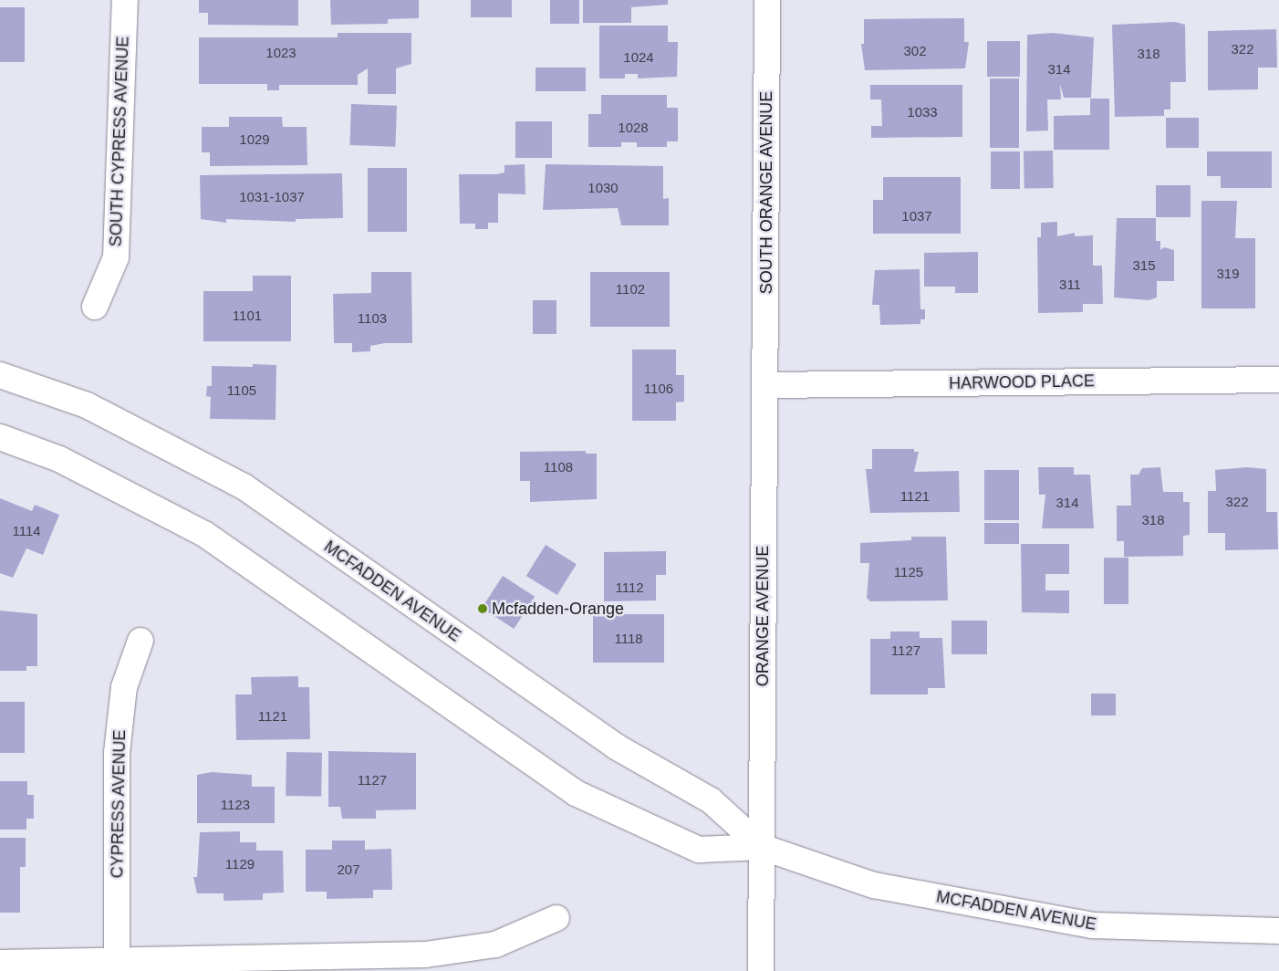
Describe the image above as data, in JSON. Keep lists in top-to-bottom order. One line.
{"streets":{"street":["SOUTH CYPRESS AVENUE","SOUTH ORANGE AVENUE","HARWOOD PLACE","MCFADDEN AVENUE","ORANGE AVENUE","CYPRESS AVENUE"]},"crossings":[["SOUTH ORANGE AVENUE","HARWOOD PLACE"],["SOUTH ORANGE AVENUE","ORANGE AVENUE"],["HARWOOD PLACE","ORANGE AVENUE"],["MCFADDEN AVENUE","ORANGE AVENUE"]],"places":["Mcfadden-Orange"],"house_numbers":["322","302","1023","318","1024","314","1033","1028","1029","1030","1031-1037","1037","315","319","311","1102","1101","1103","1106","1105","1108","1121","322","314","318","1114","1125","1112","1118","1127","1121","1127","1123","1129","207"]}
